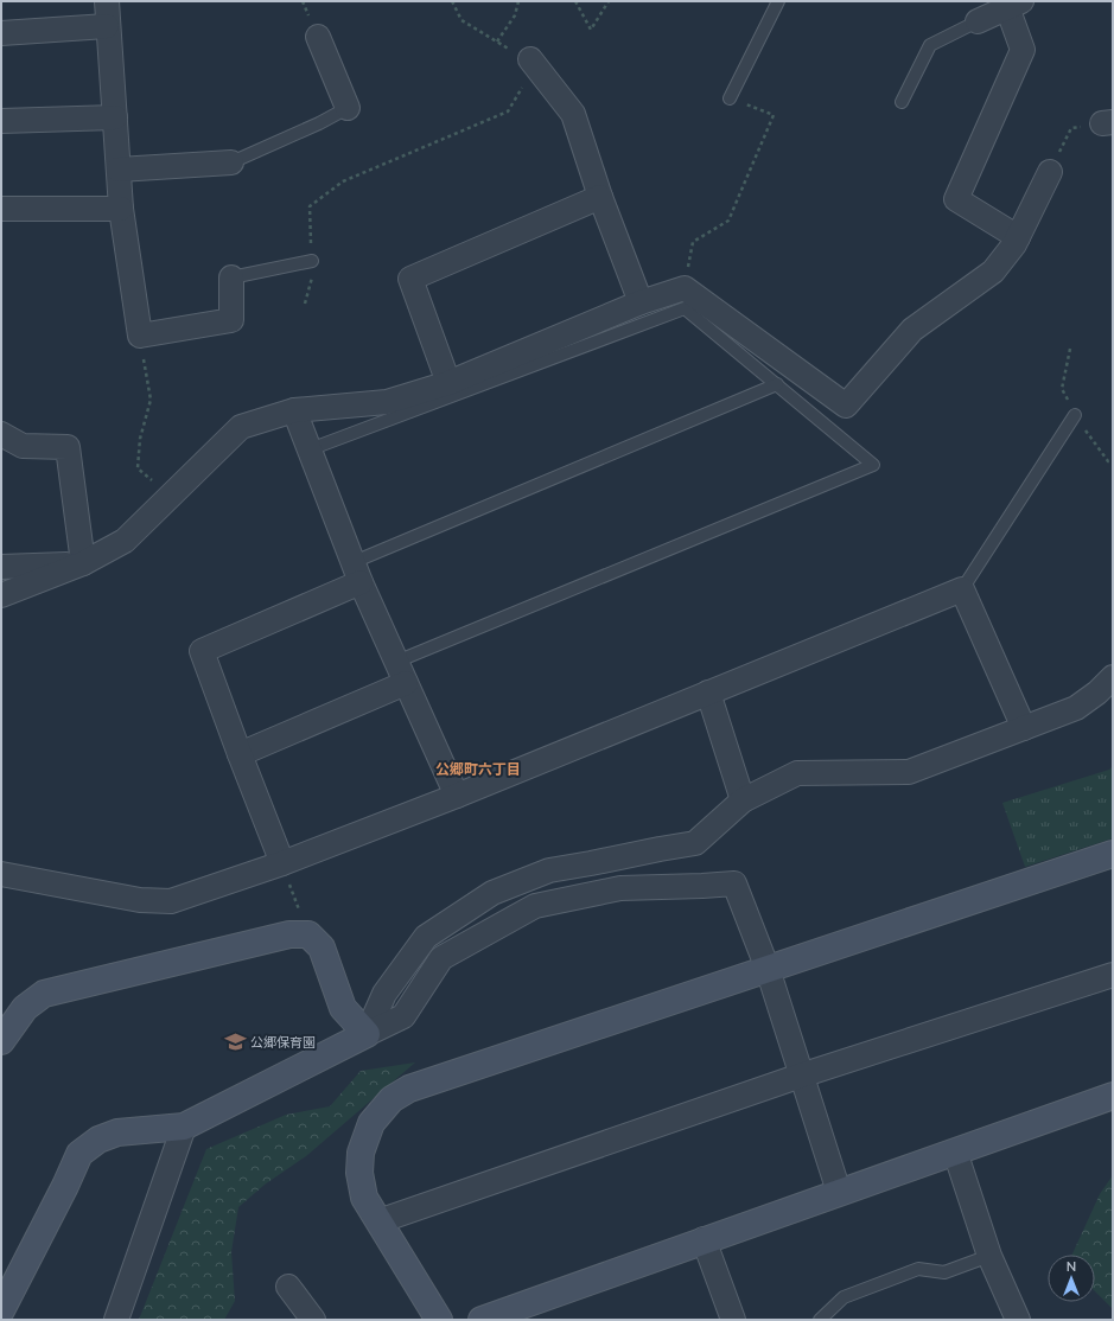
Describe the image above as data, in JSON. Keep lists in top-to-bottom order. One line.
{"districts":["公郷町六丁目"],"places":{"school or university":["公郷保育園"]},"north":"top"}
